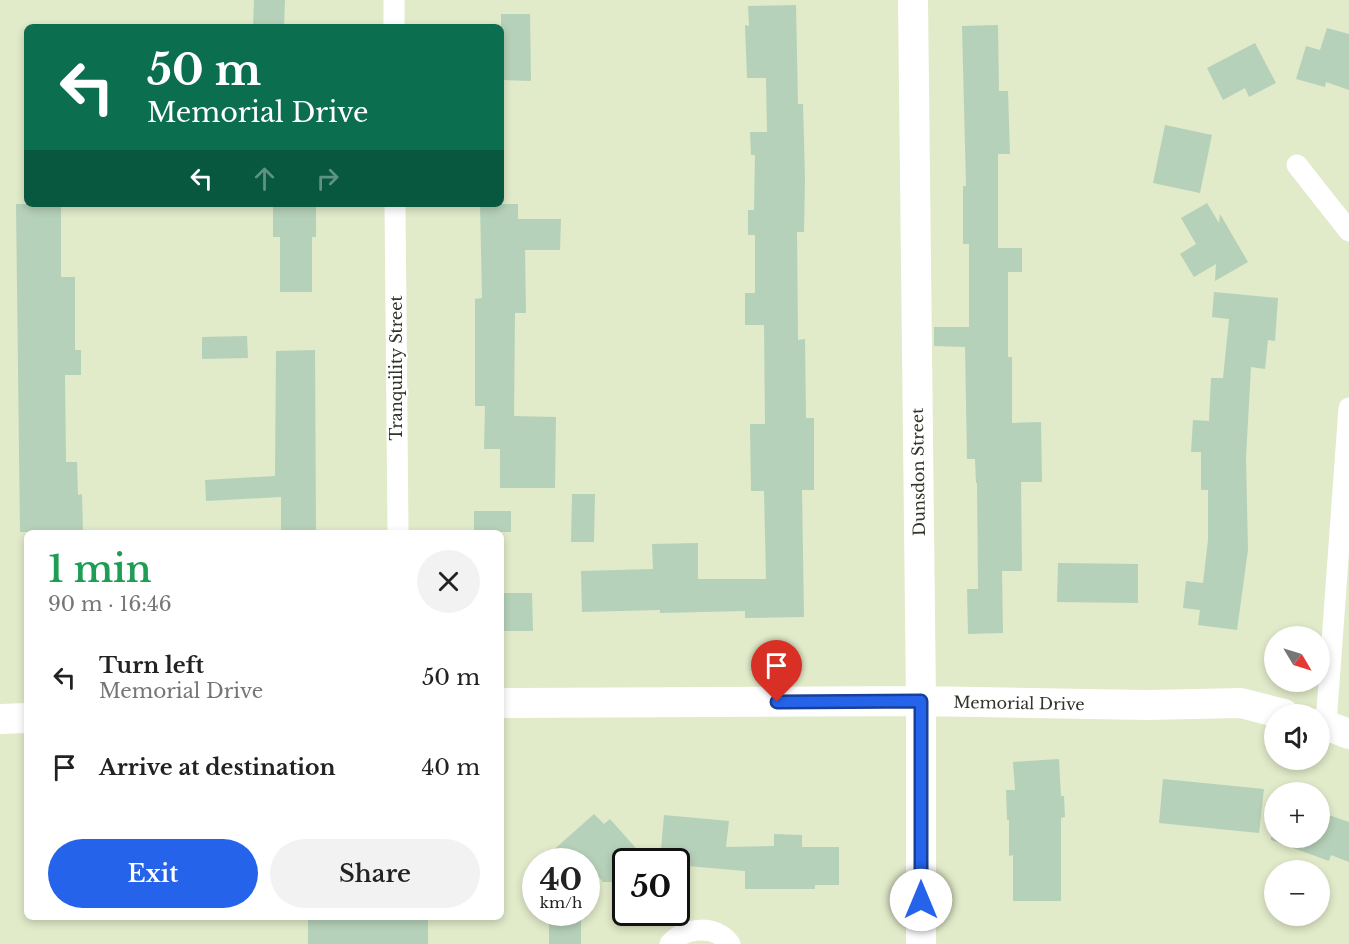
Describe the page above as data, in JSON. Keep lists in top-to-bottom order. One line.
{"streets":{"main road":["Dunsdon Street","Memorial Drive"],"street":["Tranquility Street"]},"crossings":[["Dunsdon Street","Memorial Drive"]],"north":"bottom right","page":{"turn":["50 m","Memorial Drive"],"heading":["1 min","90 m · 16:46"],"map_buttons":["+","−"],"list":[{"name":"Turn left","note":"Memorial Drive","value":"50 m"},{"name":"Arrive at destination","value":"40 m"}],"buttons":["Exit","Share"],"speed":"40 km/h","limit":"50"}}
